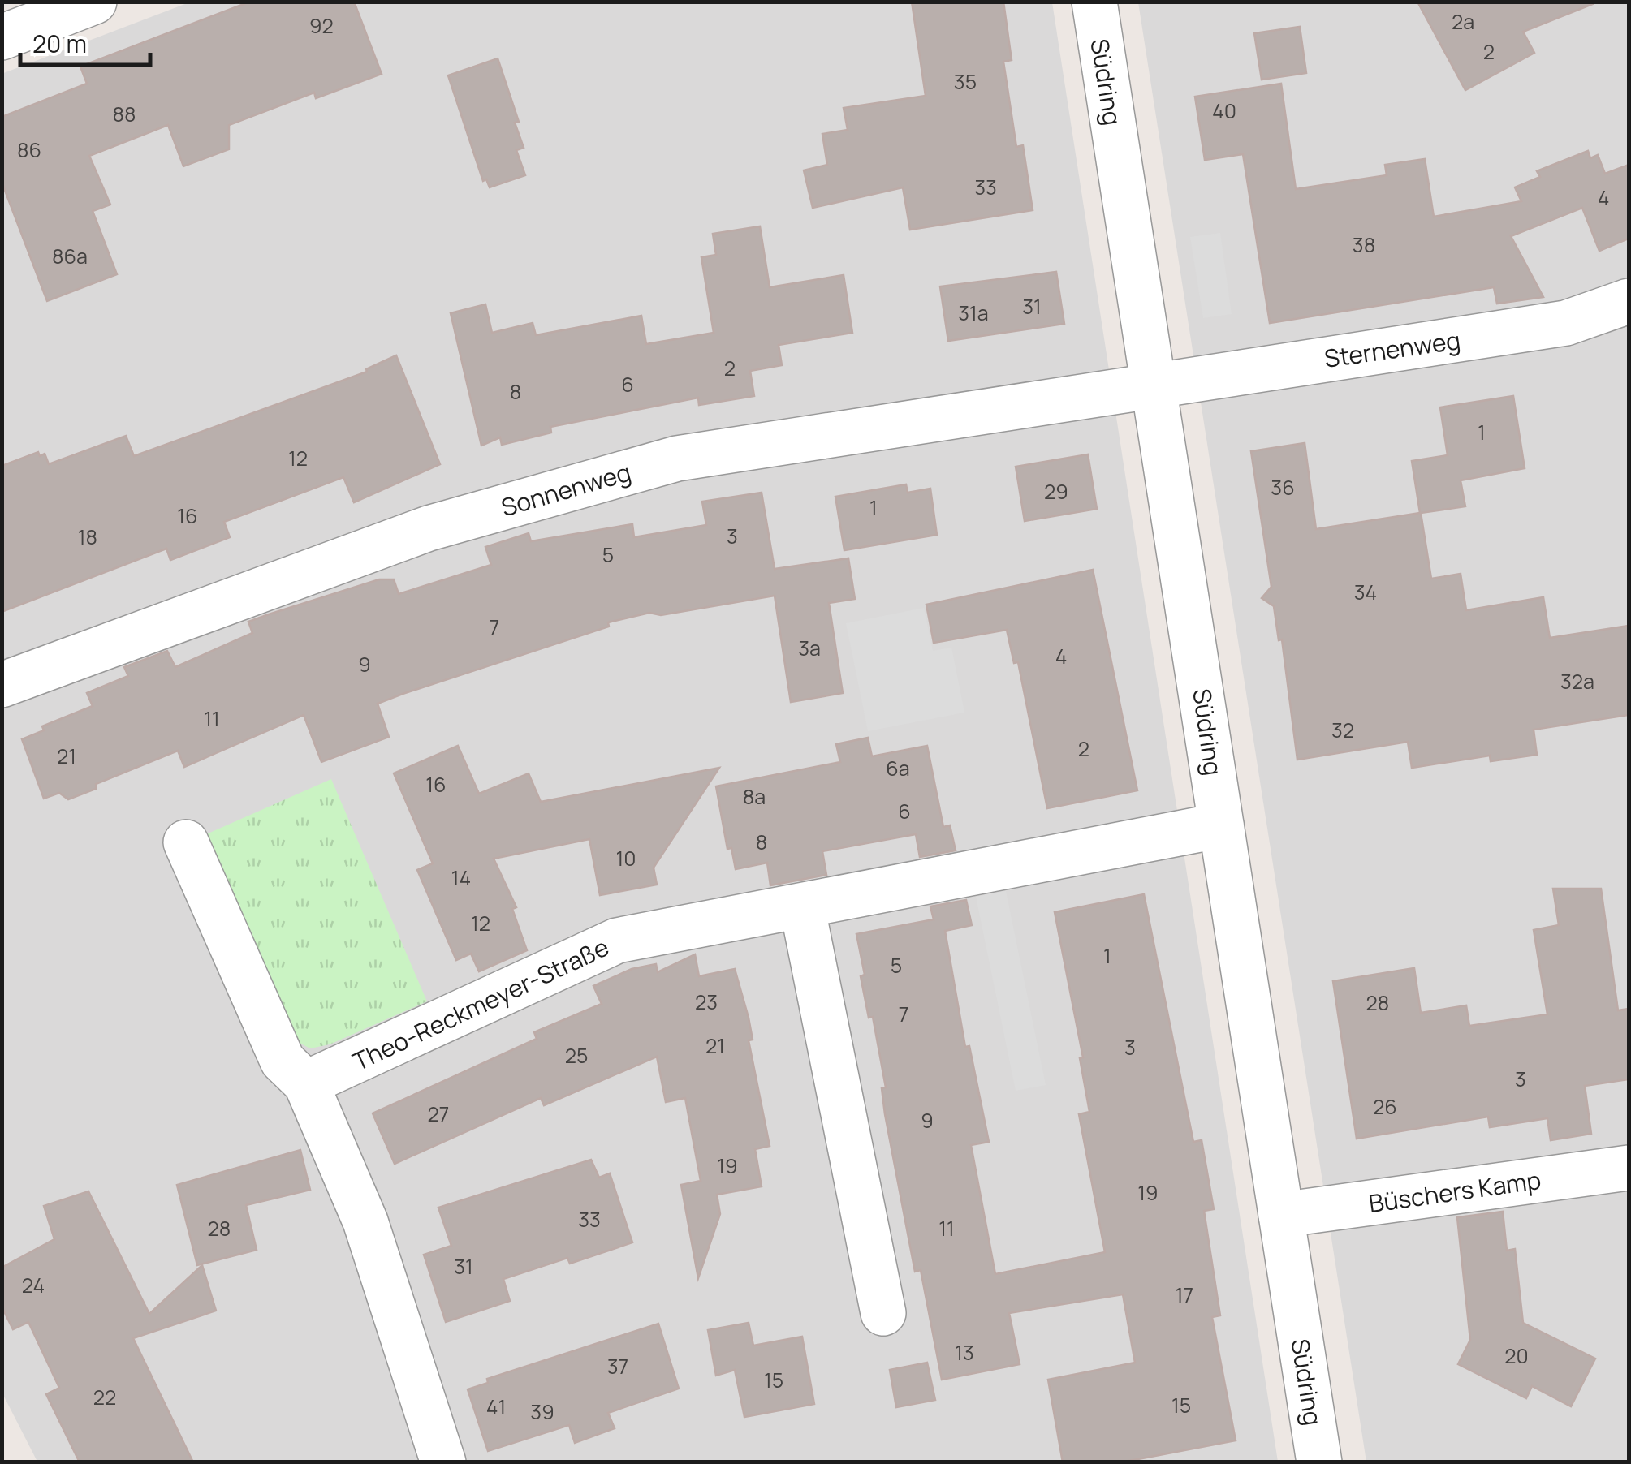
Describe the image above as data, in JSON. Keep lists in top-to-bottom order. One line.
{"streets":{"street":["Südring","Sternenweg","Sonnenweg","Theo-Reckmeyer-Straße","Büschers Kamp"]},"crossings":[["Südring","Sternenweg"],["Südring","Sonnenweg"],["Südring","Theo-Reckmeyer-Straße"],["Südring","Büschers Kamp"],["Sternenweg","Sonnenweg"]],"house_numbers":["2a","92","2","35","40","88","86","33","4","38","86a","31","31a","2","6","8","1","12","36","29","1","16","3","18","5","34","7","3a","4","9","32a","11","32","2","21","6a","16","8a","6","8","10","14","12","1","5","23","28","7","21","3","25","3","26","27","9","19","19","33","28","11","31","24","17","13","20","37","15","22","15","41","39"],"scale_bar":"20 m"}
